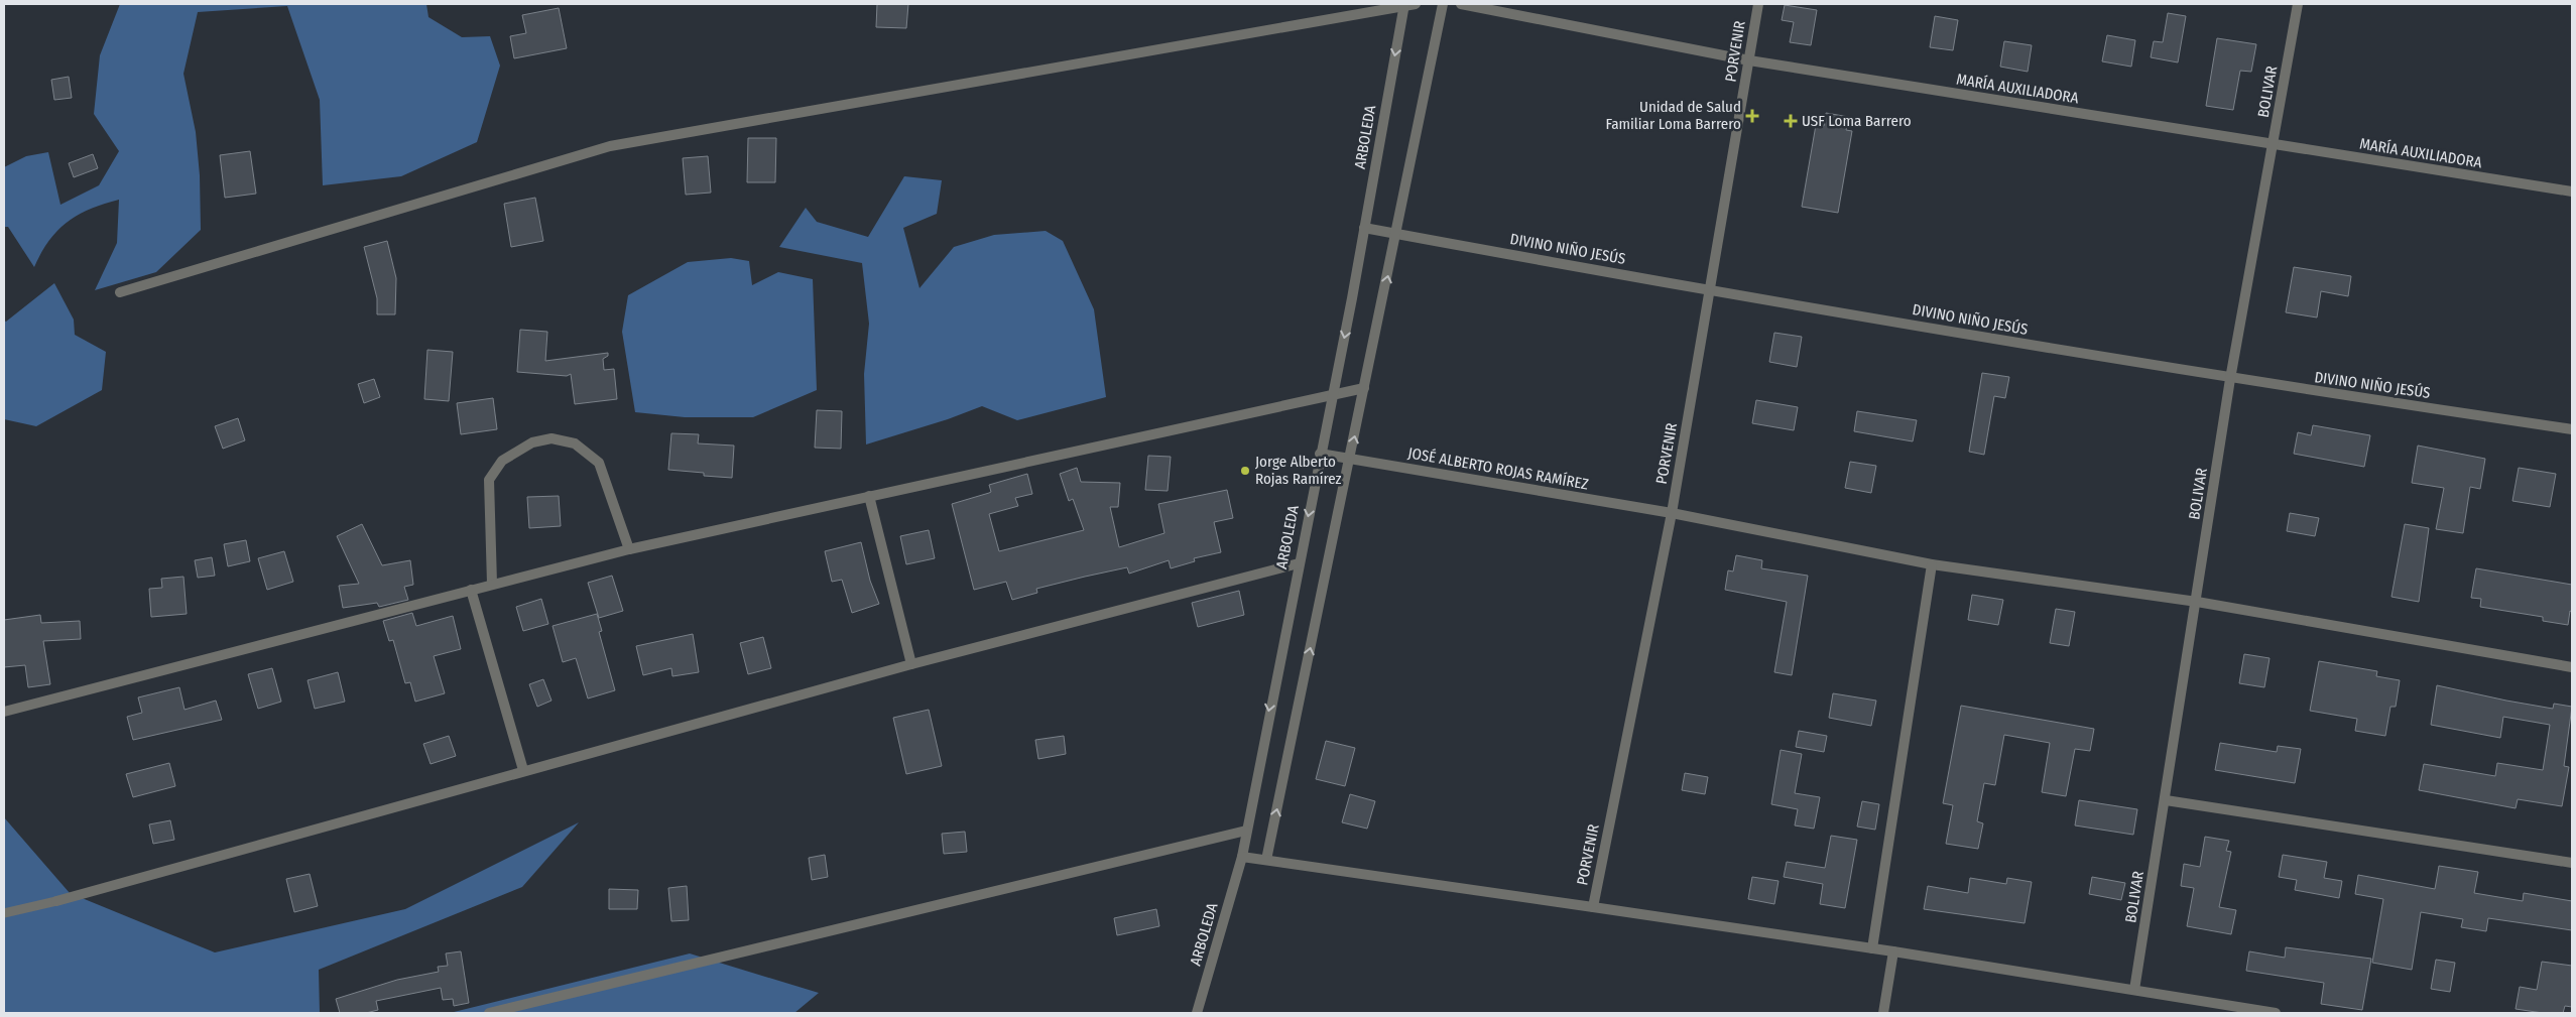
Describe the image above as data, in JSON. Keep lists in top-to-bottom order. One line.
{"streets":{"street":["PORVENIR","MARÍA AUXILIADORA","BOLIVAR","ARBOLEDA","DIVINO NIÑO JESÚS","JOSÉ ALBERTO ROJAS RAMÍREZ"]},"crossings":[["PORVENIR","MARÍA AUXILIADORA"],["PORVENIR","DIVINO NIÑO JESÚS"],["PORVENIR","JOSÉ ALBERTO ROJAS RAMÍREZ"],["MARÍA AUXILIADORA","BOLIVAR"],["BOLIVAR","DIVINO NIÑO JESÚS"],["BOLIVAR","JOSÉ ALBERTO ROJAS RAMÍREZ"],["ARBOLEDA","DIVINO NIÑO JESÚS"],["ARBOLEDA","JOSÉ ALBERTO ROJAS RAMÍREZ"]],"places":{"health":["Unidad de Salud Familiar Loma Barrero","USF Loma Barrero"],"other":["Jorge Alberto Rojas Ramírez"]}}
